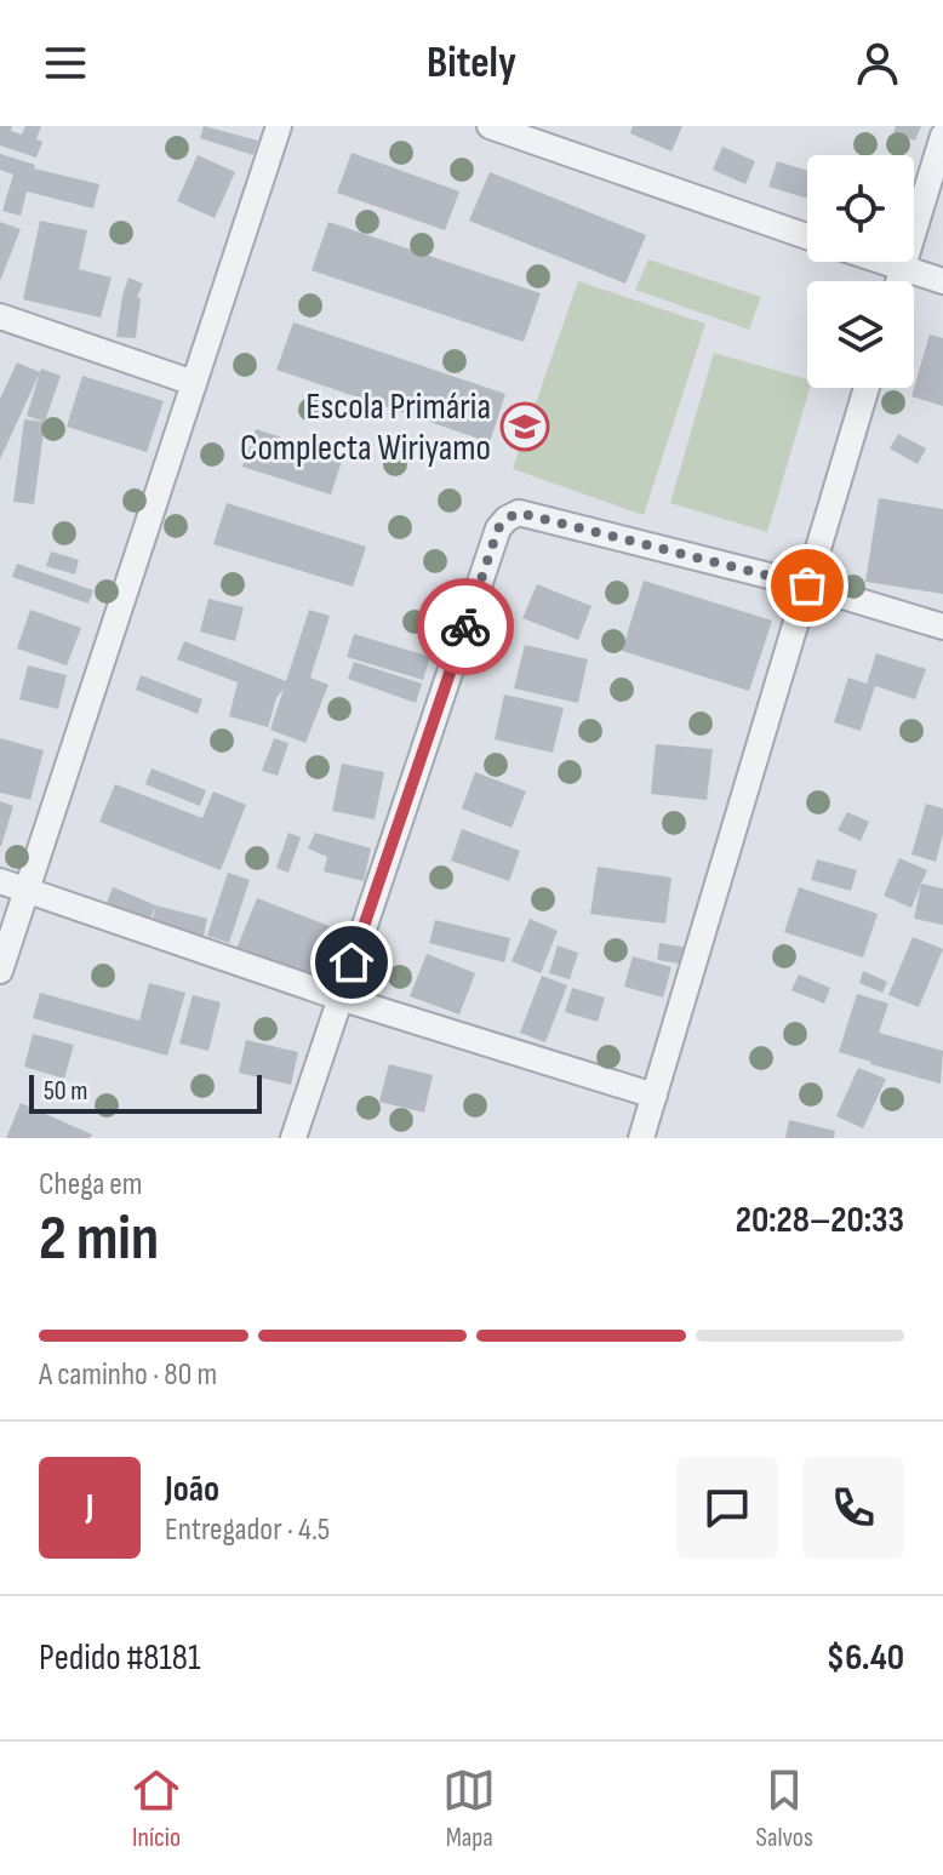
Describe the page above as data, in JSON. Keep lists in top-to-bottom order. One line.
{"places":{"school or university":["Escola Primária Complecta Wiriyamo"]},"scale_bar":"50 m","page":{"header":"Bitely","scale":"50 m","heading":["2 min","Chega em","20:28–20:33"],"panel":["João","Entregador · 4.5","Pedido #8181","$6.40"],"bar":"A caminho · 80 m","round":"J","tabs":["Início","Mapa","Salvos"]}}
